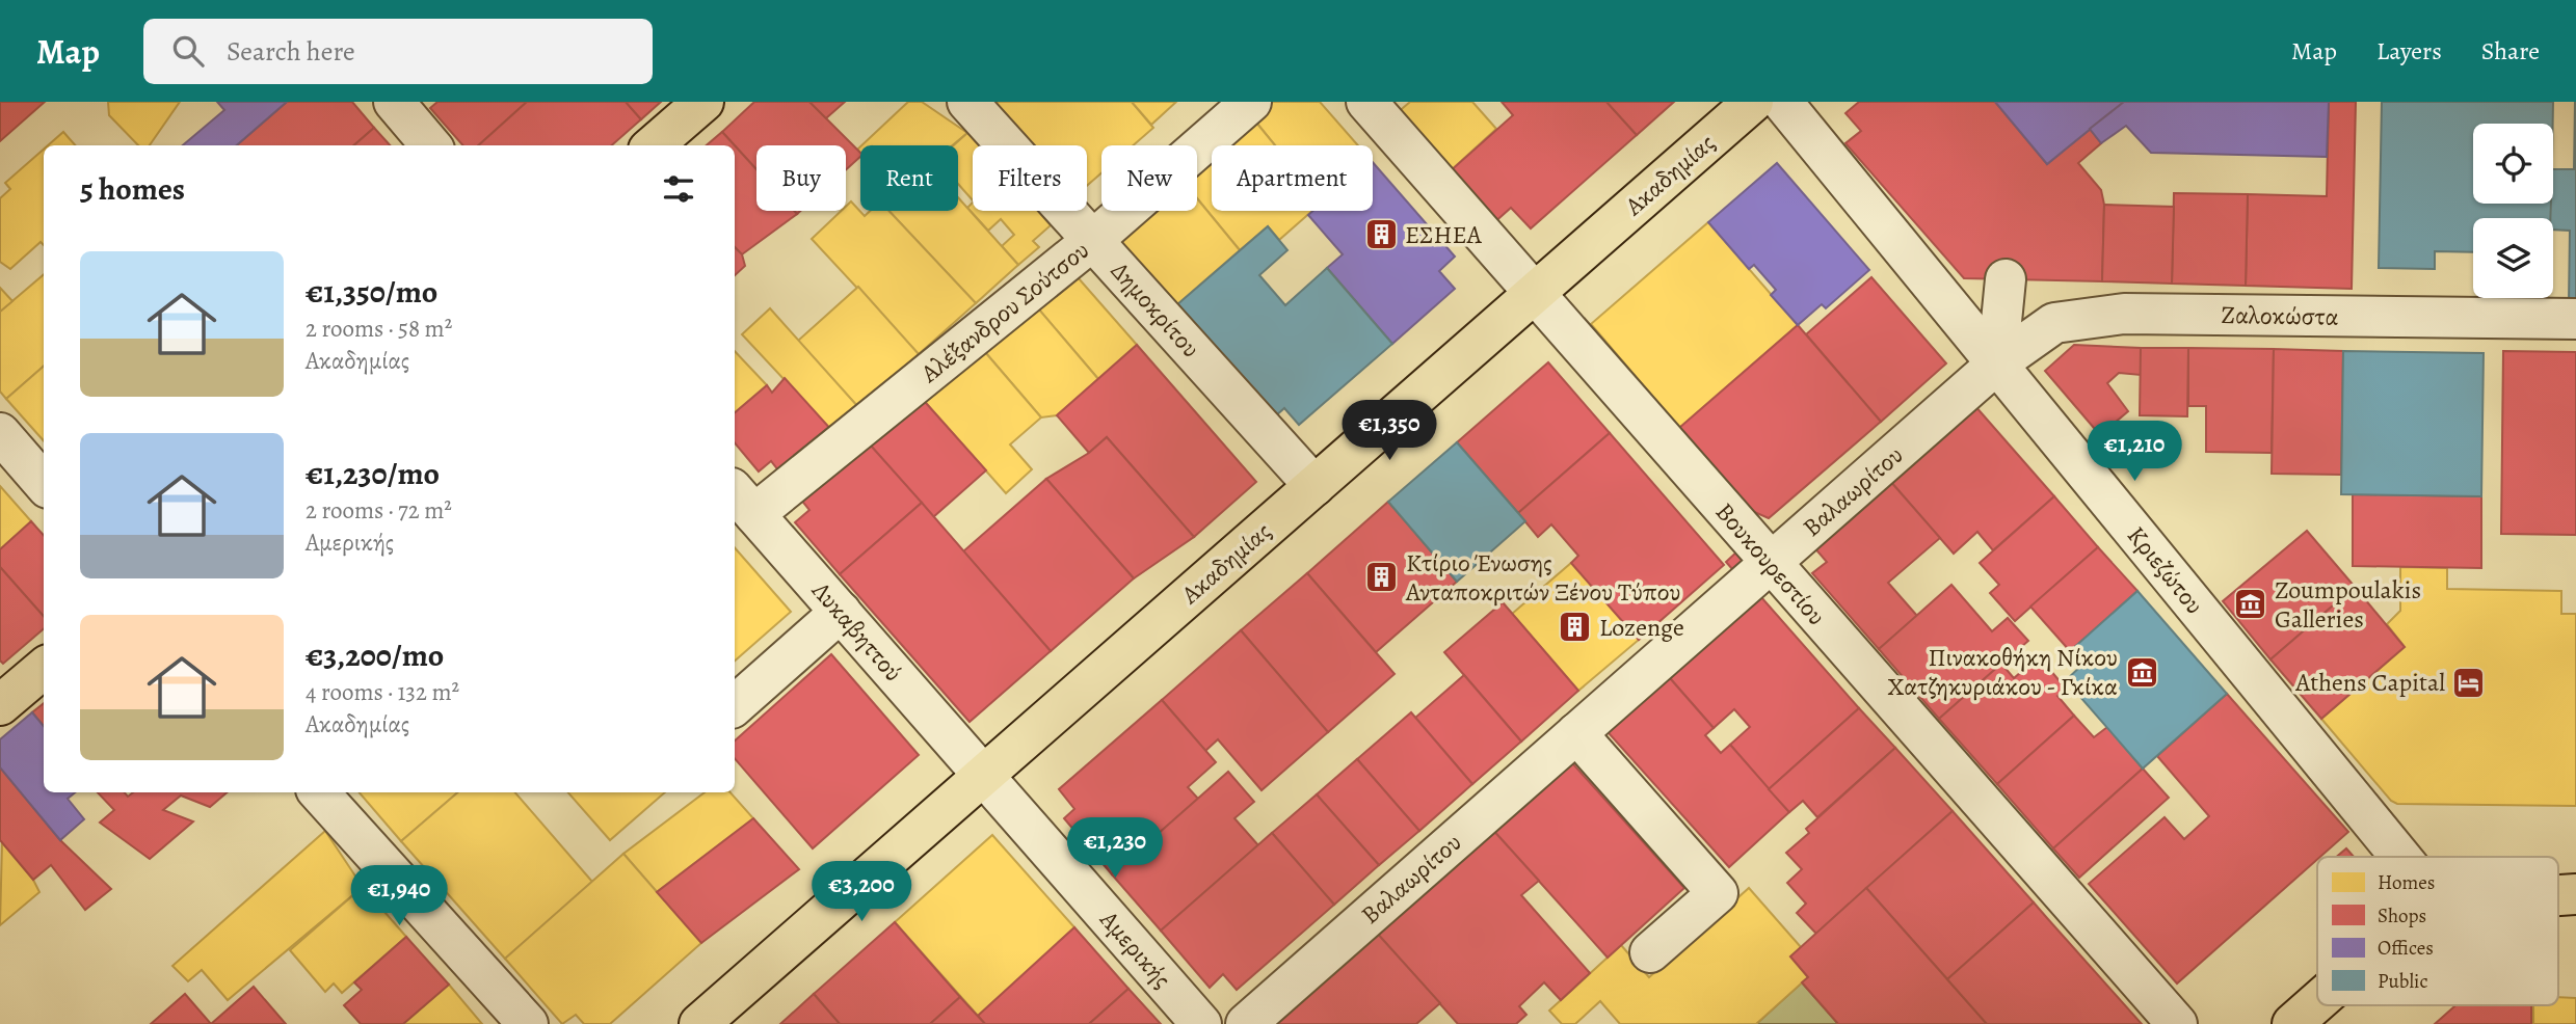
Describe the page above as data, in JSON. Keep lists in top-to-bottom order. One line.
{"streets":{"main road":["Ακαδημίας"],"street":["Δημοκρίτου","Αλέξανδρου Σούτσου","Ζαλοκώστα","Βαλαωρίτου","Βουκουρεστίου","Κριεζώτου","Λυκαβηττού","Αμερικής"]},"crossings":[["Ακαδημίας","Δημοκρίτου"],["Ακαδημίας","Βουκουρεστίου"],["Ακαδημίας","Λυκαβηττού"],["Ακαδημίας","Αμερικής"],["Δημοκρίτου","Αλέξανδρου Σούτσου"],["Αλέξανδρου Σούτσου","Λυκαβηττού"],["Ζαλοκώστα","Βαλαωρίτου"],["Ζαλοκώστα","Κριεζώτου"],["Βαλαωρίτου","Βουκουρεστίου"],["Βαλαωρίτου","Κριεζώτου"],["Λυκαβηττού","Αμερικής"]],"places":{"building":["ΕΣΗΕΑ","Κτίριο Ένωσης Ανταποκριτών Ξένου Τύπου","Lozenge"],"museum":["Zoumpoulakis Galleries","Πινακοθήκη Νίκου Χατζηκυριάκου - Γκίκα"],"hotel":["Athens Capital"]},"legend":["Homes","Shops","Offices","Public"],"page":{"header":"Map","search":"Search here","nav":["Map","Layers","Share"],"chip":["Buy","Rent","Filters","New","Apartment"],"heading":"5 homes","list":[{"name":"€1,350/mo","note":"2 rooms · 58 m² · Ακαδημίας"},{"name":"€1,230/mo","note":"2 rooms · 72 m² · Αμερικής"},{"name":"€3,200/mo","note":"4 rooms · 132 m² · Ακαδημίας"}],"price":["€1,350","€1,210","€1,230","€3,200","€1,940"]}}
